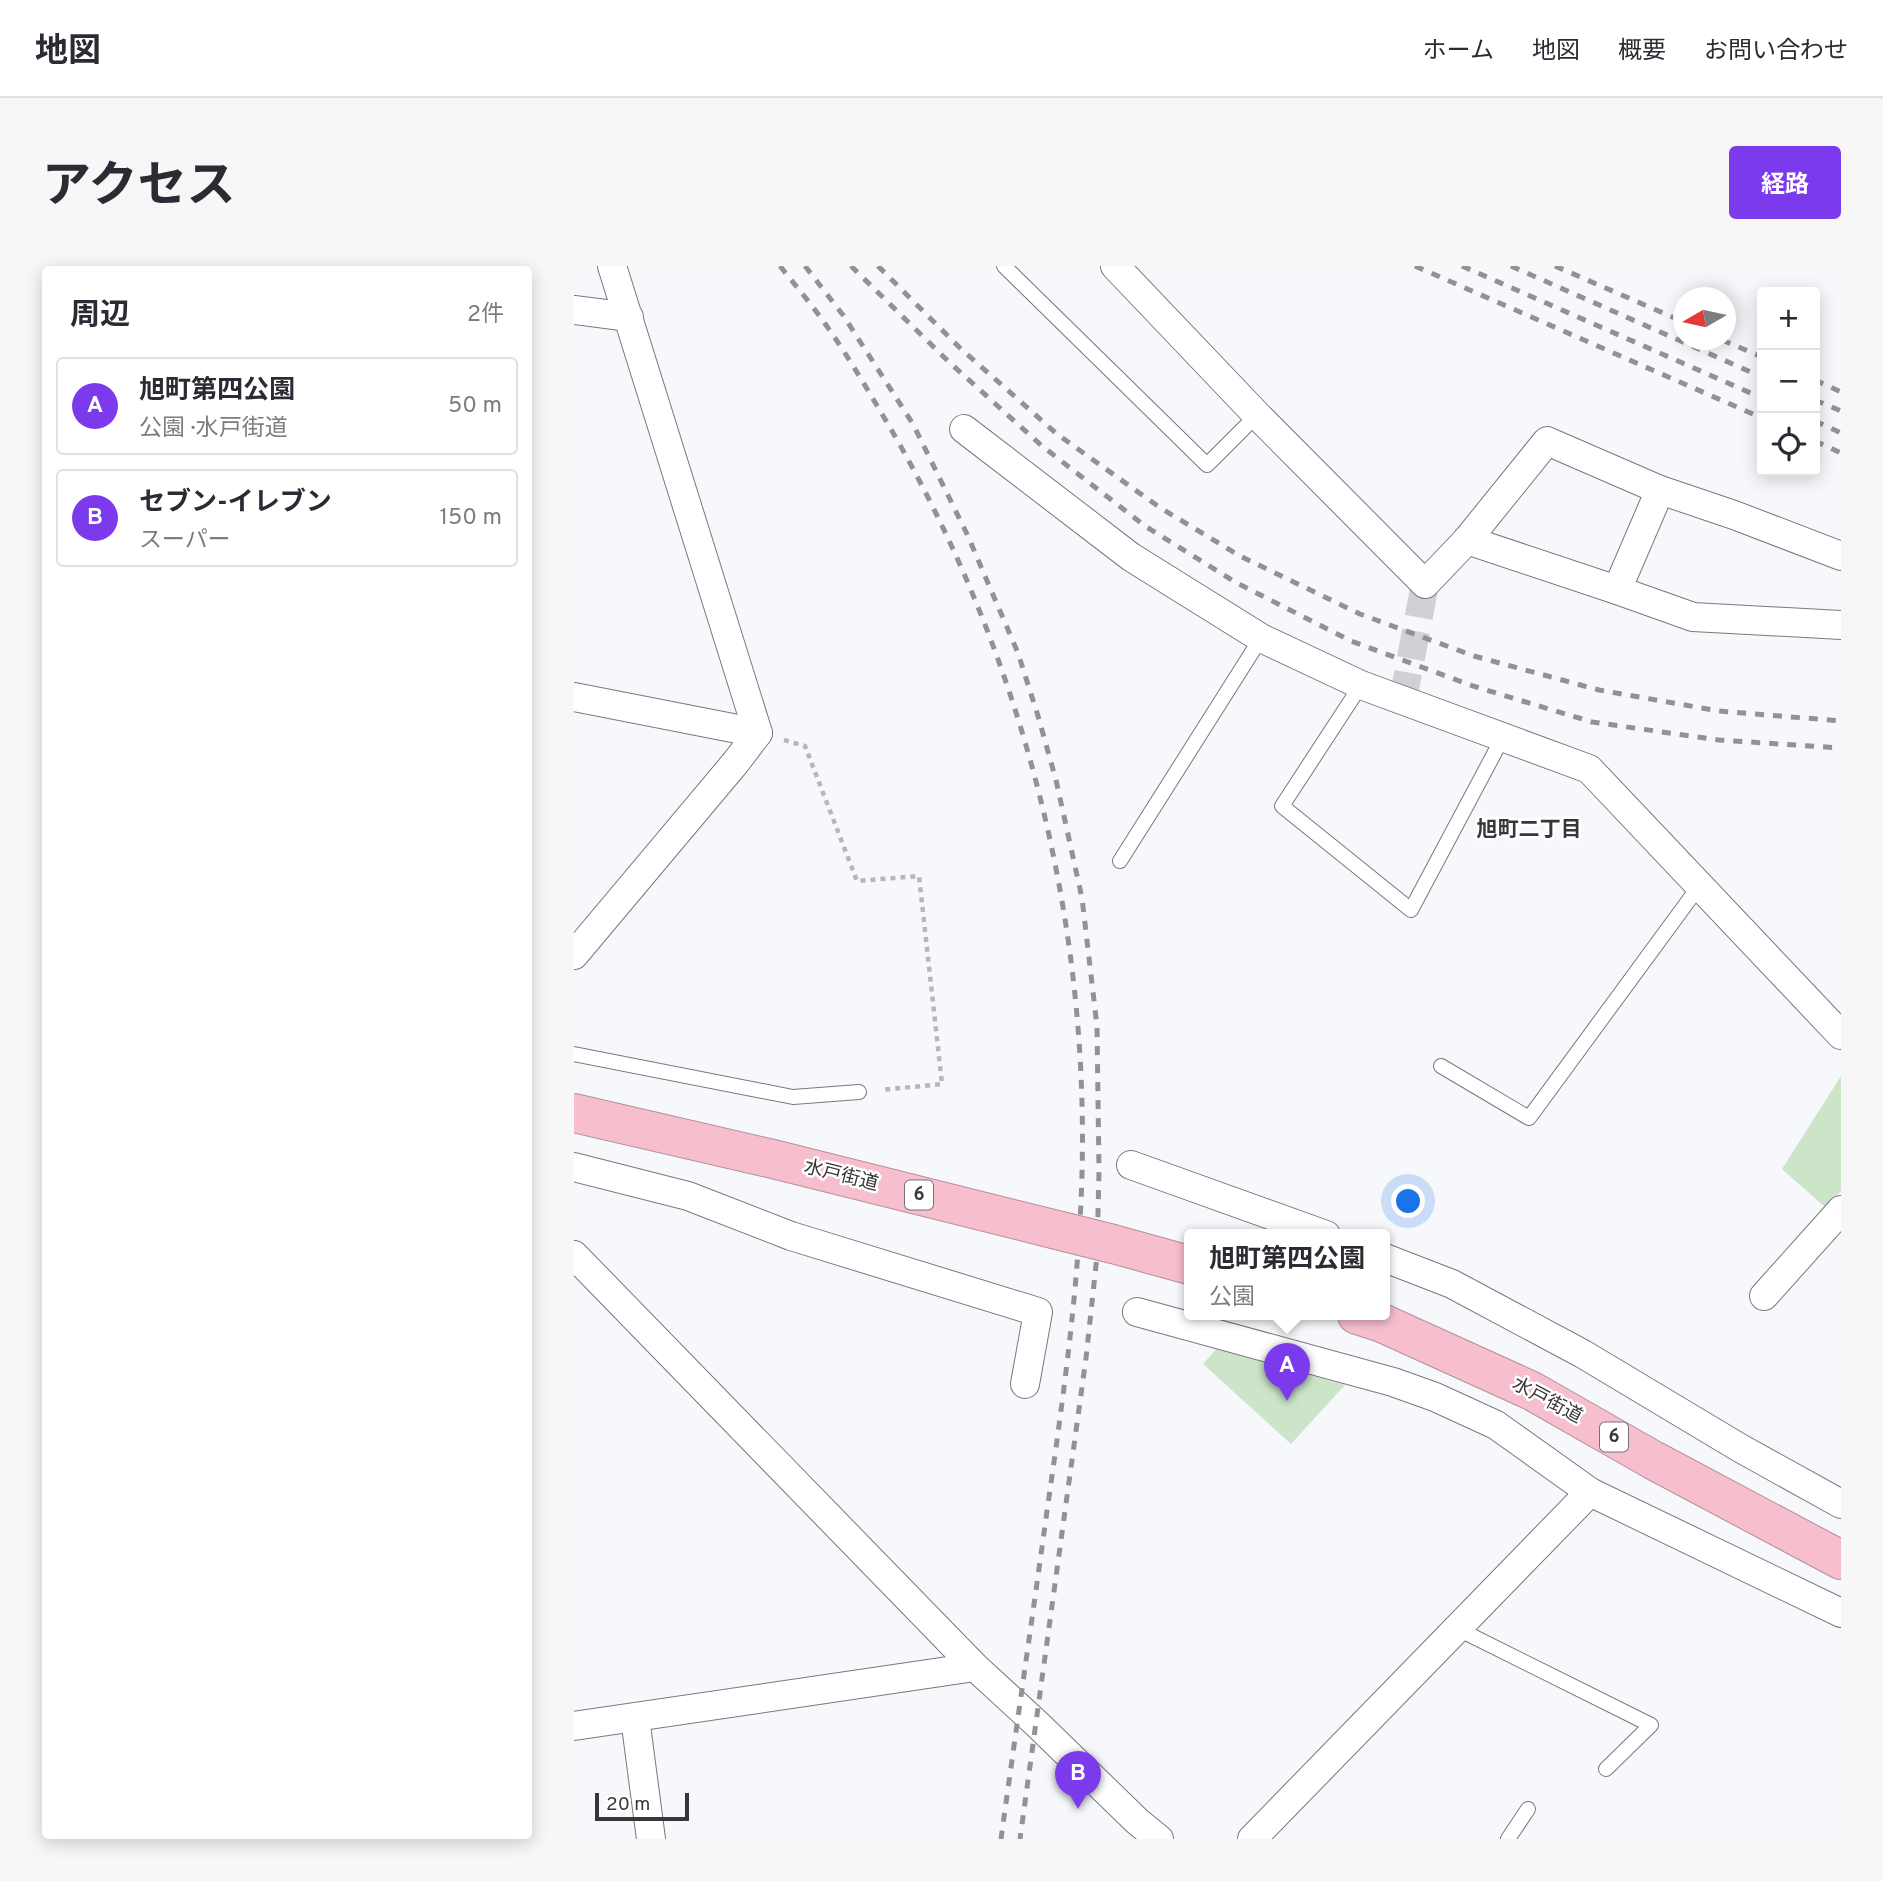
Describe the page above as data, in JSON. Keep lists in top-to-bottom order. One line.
{"streets":{"highway":["水戸街道","6"]},"districts":["旭町二丁目"],"scale_bar":"20 m","north":"left","page":{"header":"地図","nav":["ホーム","地図","概要","お問い合わせ"],"title":"アクセス","buttons":"経路","heading":["周辺","2件"],"map_buttons":["+","−"],"list":[{"mark":"A","name":"旭町第四公園","note":"公園 · 水戸街道","value":"50 m"},{"mark":"B","name":"セブン-イレブン","note":"スーパー","value":"150 m"}],"popup":["旭町第四公園","公園"],"pins":["A","B"],"scale":"20 m"}}
